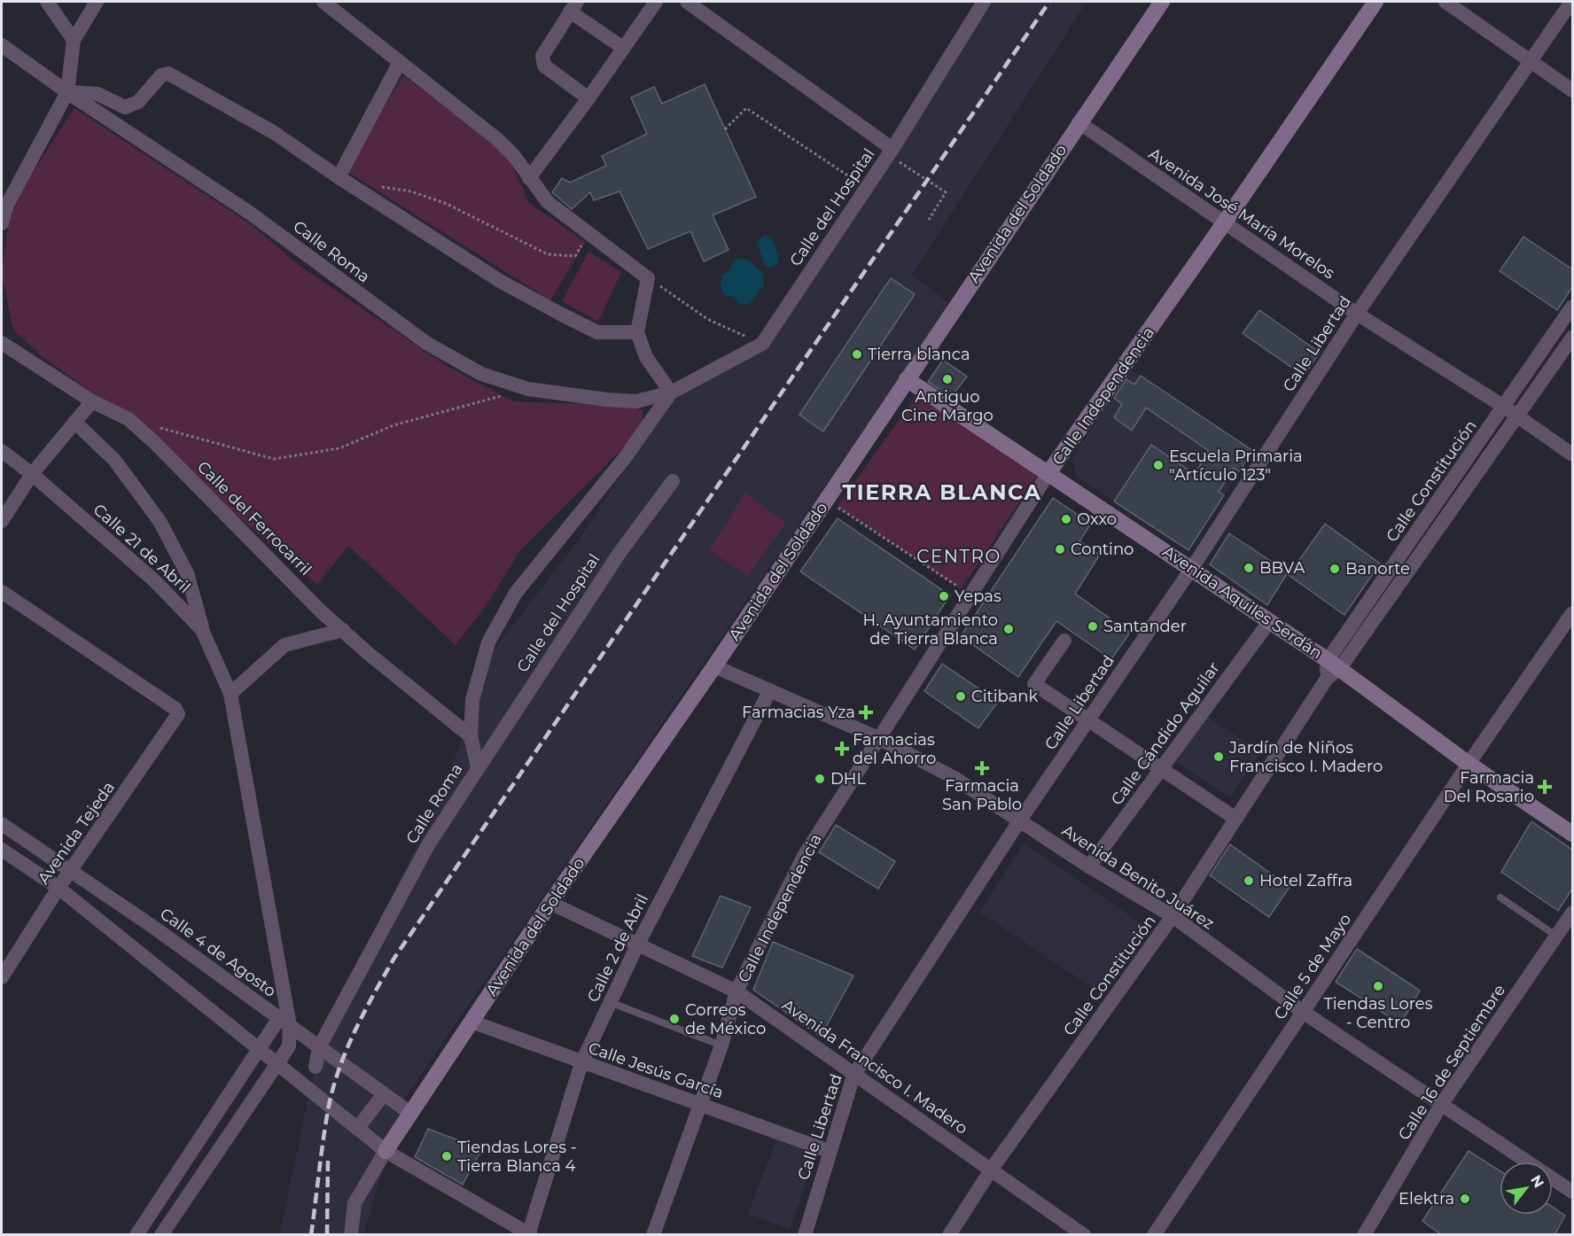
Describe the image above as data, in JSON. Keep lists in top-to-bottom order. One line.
{"streets":{"street":["Calle del Hospital","Avenida del Soldado","Avenida José María Morelos","Calle Roma","Calle Libertad","Calle Independencia","Calle Constitución","Calle del Ferrocarril","Calle 21 de Abril","Avenida Aquiles Serdán","Calle Cándido Aguilar","Avenida Tejeda","Avenida Benito Juárez","Calle 2 de Abril","Calle 4 de Agosto","Calle 5 de Mayo","Calle 16 de Septiembre","Avenida Francisco I. Madero","Calle Jesús García"]},"crossings":[["Calle del Hospital","Calle Roma"],["Avenida del Soldado","Avenida José María Morelos"],["Avenida del Soldado","Avenida Aquiles Serdán"],["Avenida del Soldado","Avenida Benito Juárez"],["Avenida del Soldado","Calle 4 de Agosto"],["Avenida del Soldado","Avenida Francisco I. Madero"],["Avenida del Soldado","Calle Jesús García"],["Avenida José María Morelos","Calle Libertad"],["Avenida José María Morelos","Calle Independencia"],["Avenida José María Morelos","Calle Constitución"],["Calle Roma","Calle del Ferrocarril"],["Calle Roma","Calle 4 de Agosto"],["Calle Libertad","Avenida Aquiles Serdán"],["Calle Libertad","Avenida Benito Juárez"],["Calle Libertad","Avenida Francisco I. Madero"],["Calle Libertad","Calle Jesús García"],["Calle Independencia","Avenida Aquiles Serdán"],["Calle Independencia","Avenida Benito Juárez"],["Calle Independencia","Avenida Francisco I. Madero"],["Calle Independencia","Calle Jesús García"],["Calle Constitución","Avenida Aquiles Serdán"],["Calle Constitución","Avenida Benito Juárez"],["Calle Constitución","Avenida Francisco I. Madero"],["Calle 21 de Abril","Calle 4 de Agosto"],["Avenida Aquiles Serdán","Calle Cándido Aguilar"],["Avenida Aquiles Serdán","Calle 5 de Mayo"],["Calle Cándido Aguilar","Avenida Benito Juárez"],["Avenida Tejeda","Calle 4 de Agosto"],["Avenida Benito Juárez","Calle 2 de Abril"],["Avenida Benito Juárez","Calle 5 de Mayo"],["Avenida Benito Juárez","Calle 16 de Septiembre"],["Calle 2 de Abril","Avenida Francisco I. Madero"],["Calle 2 de Abril","Calle Jesús García"]],"districts":["TIERRA BLANCA","CENTRO"],"places":{"other":["Tierra blanca","Antiguo Cine Margo","Escuela Primaria \"Artículo 123\"","Oxxo","Contino","BBVA","Banorte","Yepas","Santander","H. Ayuntamiento de Tierra Blanca","Citibank","Jardín de Niños Francisco I. Madero","DHL","Hotel Zaffra","Tiendas Lores - Centro","Correos de México","Tiendas Lores - Tierra Blanca 4","Elektra"],"health":["Farmacias Yza","Farmacias del Ahorro","Farmacia San Pablo","Farmacia Del Rosario"]},"north":"top right"}
